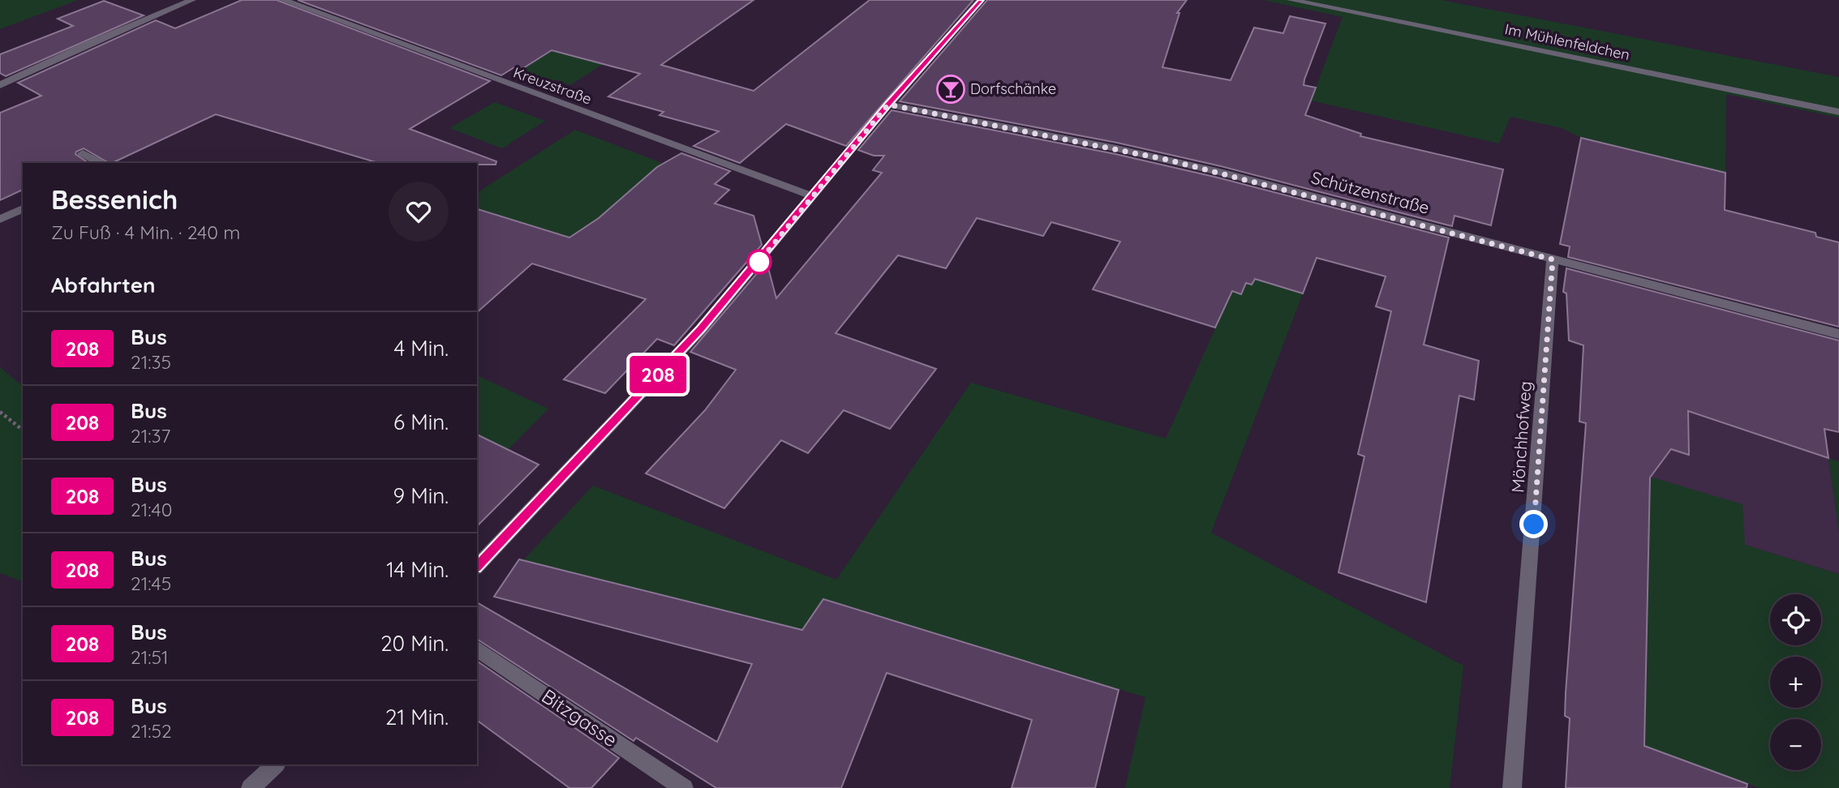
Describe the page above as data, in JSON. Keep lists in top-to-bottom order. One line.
{"streets":{"street":["Im Mühlenfeldchen","Kreuzstraße","Schützenstraße","Mönchhofweg","Bitzgasse"]},"crossings":[["Schützenstraße","Mönchhofweg"]],"places":{"bar":["Dorfschänke"]},"lines":["bus line 208"],"page":{"on_map":"208","heading":[["Bessenich","Zu Fuß · 4 Min. · 240 m"],"Abfahrten"],"list":[{"mark":"208","name":"Bus","note":"21:35","value":"4 Min."},{"mark":"208","name":"Bus","note":"21:37","value":"6 Min."},{"mark":"208","name":"Bus","note":"21:40","value":"9 Min."},{"mark":"208","name":"Bus","note":"21:45","value":"14 Min."},{"mark":"208","name":"Bus","note":"21:51","value":"20 Min."},{"mark":"208","name":"Bus","note":"21:52","value":"21 Min."}],"map_buttons":["+","−"]}}
